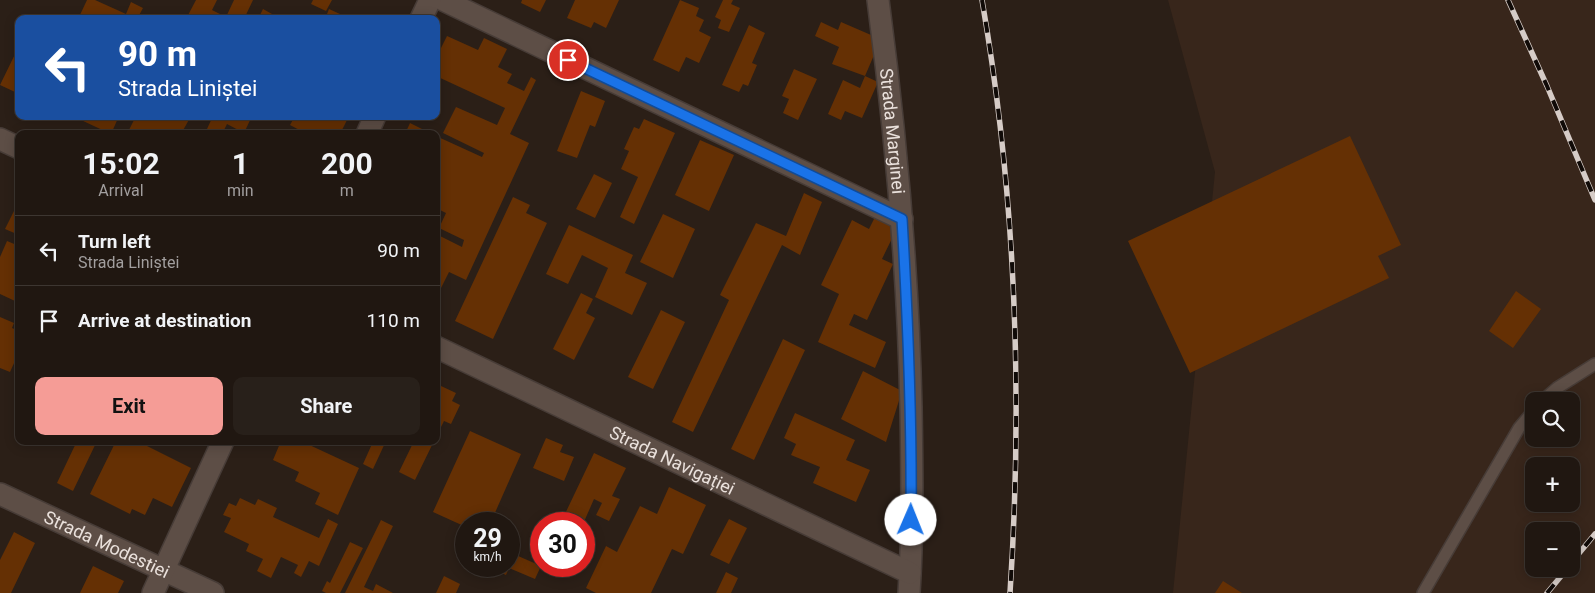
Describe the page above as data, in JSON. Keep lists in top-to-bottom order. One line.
{"streets":{"street":["Strada Marginei","Strada Navigației","Strada Modestiei"]},"crossings":[["Strada Marginei","Strada Navigației"]],"page":{"turn":["90 m","Strada Liniștei"],"eta":["15:02","Arrival","1","min","200","m"],"list":[{"name":"Turn left","note":"Strada Liniștei","value":"90 m"},{"name":"Arrive at destination","value":"110 m"}],"buttons":["Exit","Share"],"map_buttons":["+","−"],"speed":"29 km/h","limit":"30"}}
